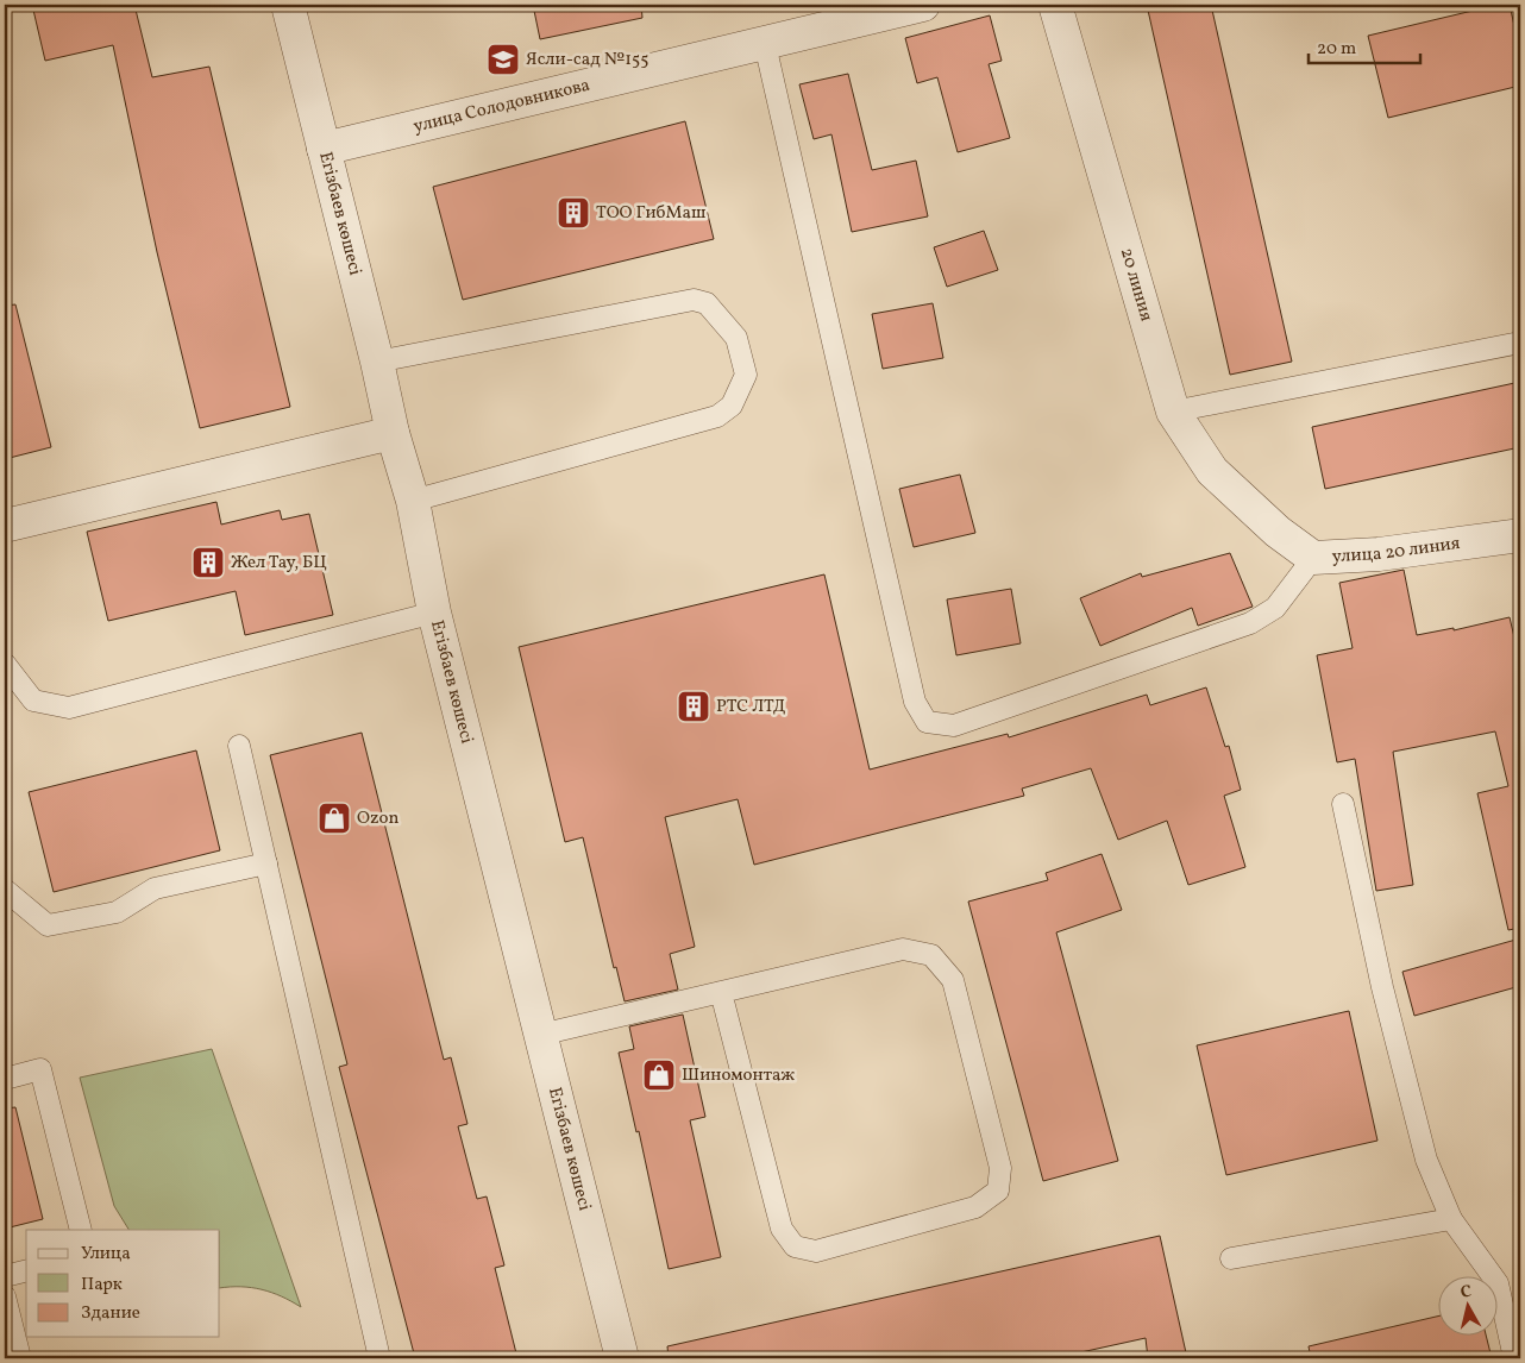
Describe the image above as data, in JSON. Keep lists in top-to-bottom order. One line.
{"streets":{"street":["улица Солодовникова","Егізбаев көшесі","20 линия","улица 20 линия"]},"crossings":[["улица Солодовникова","Егізбаев көшесі"],["20 линия","улица 20 линия"]],"places":{"school or university":["Ясли-сад №155"],"building":["ТОО ГибМаш","Жел Тау, БЦ","РТС ЛТД"],"shop":["Ozon","Шиномонтаж"]},"legend":["Улица","Парк","Здание"],"scale_bar":"20 m","north":"top"}
